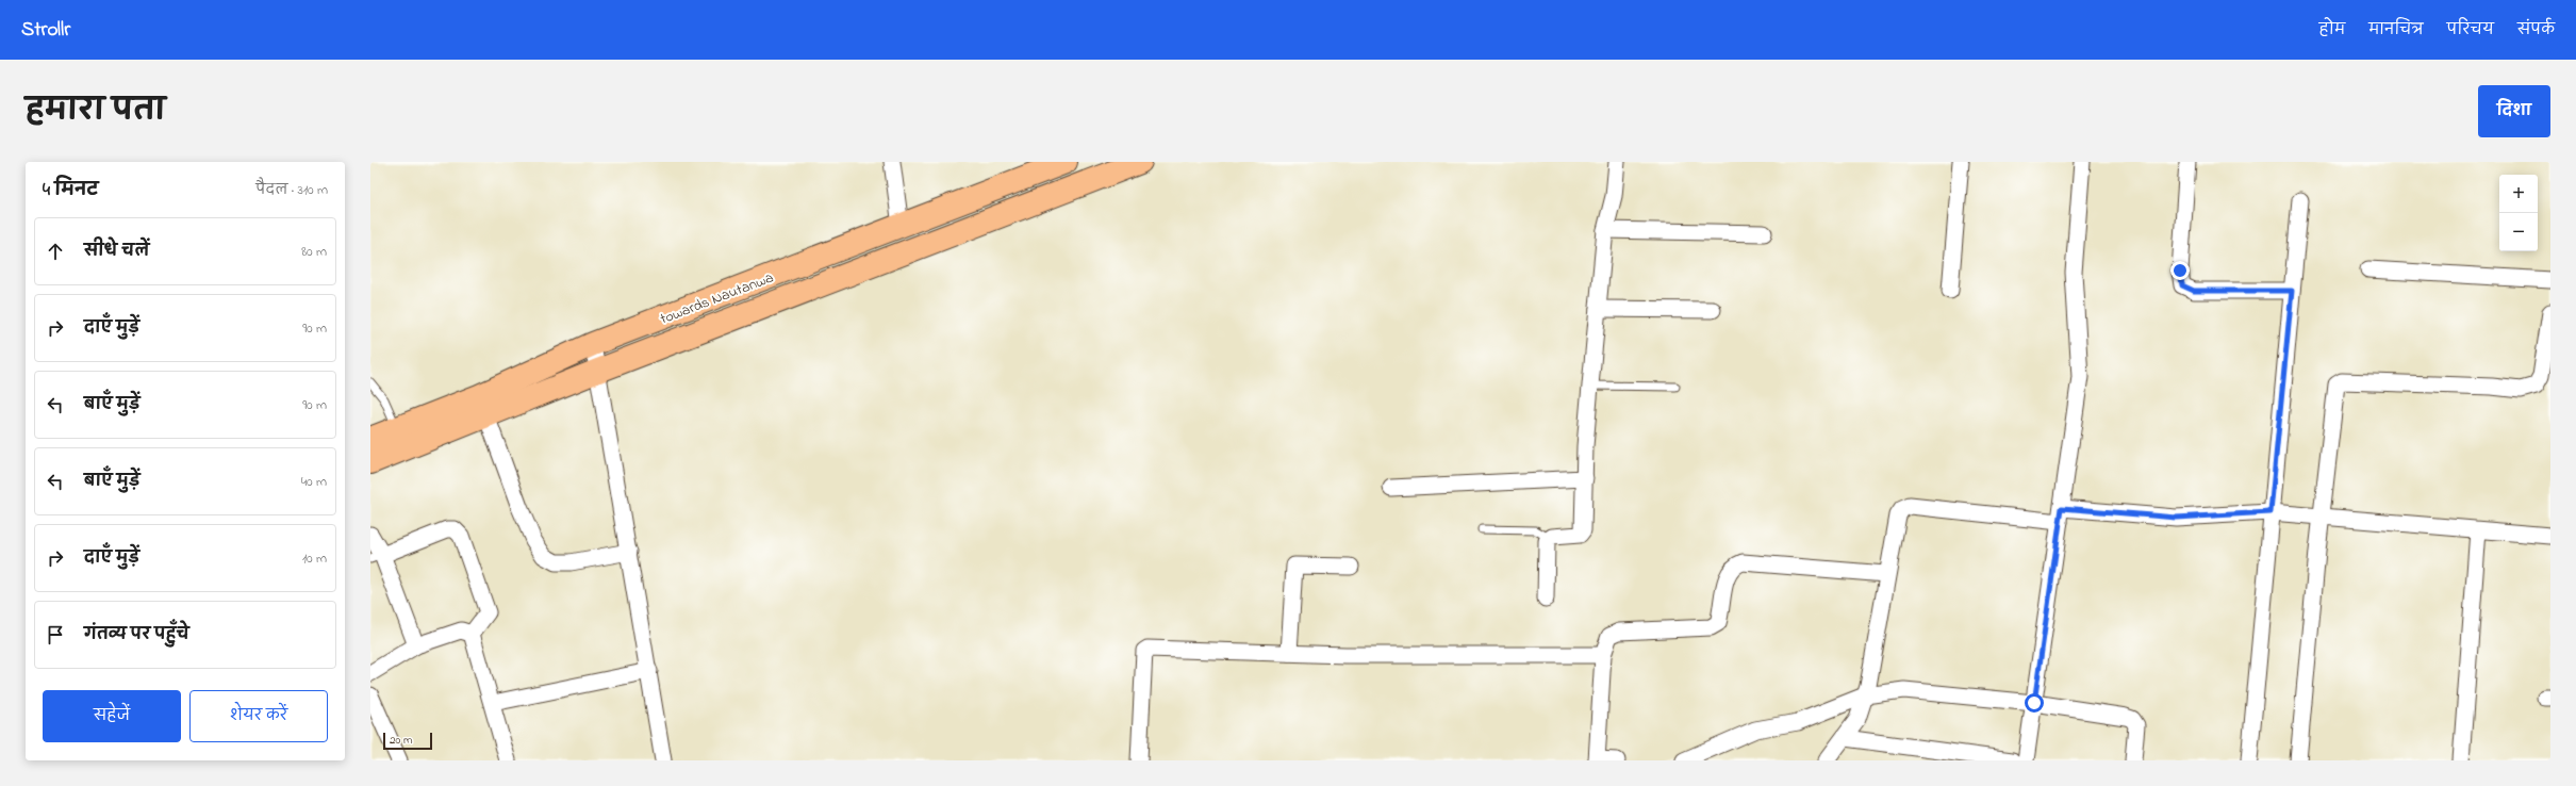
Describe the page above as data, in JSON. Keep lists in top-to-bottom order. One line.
{"streets":{"main road":["towards Nautanwa"]},"scale_bar":"20 m","page":{"header":"Strollr","nav":["होम","मानचित्र","परिचय","संपर्क"],"title":"हमारा पता","buttons":["दिशा",["सहेजें","शेयर करें"]],"heading":["4 मिनट","पैदल · 310 m"],"map_buttons":["+","−"],"list":[["सीधे चलें","80 m"],["दाएँ मुड़ें","90 m"],["बाएँ मुड़ें","90 m"],["बाएँ मुड़ें","40 m"],["दाएँ मुड़ें","10 m"],"गंतव्य पर पहुँचे"],"scale":"20 m"}}
